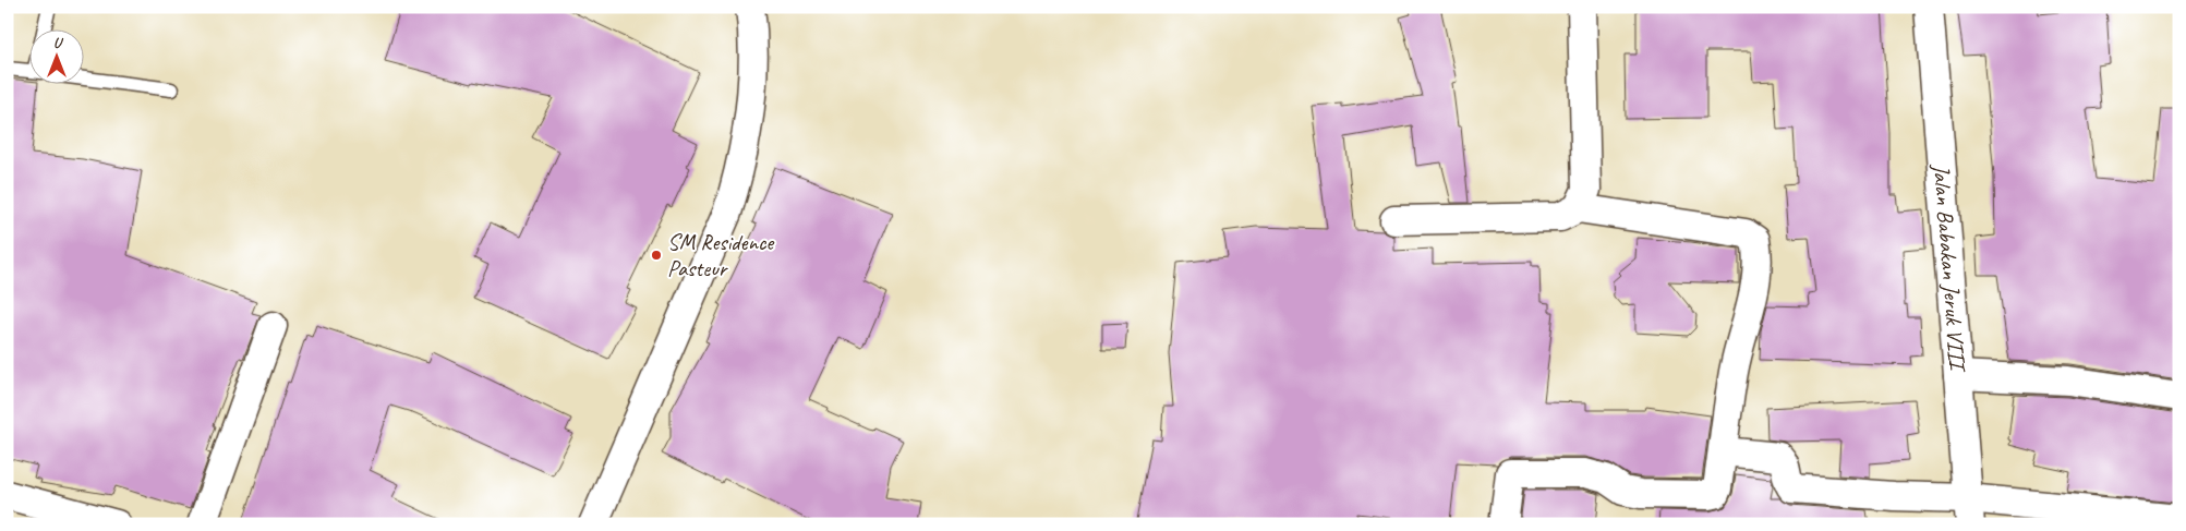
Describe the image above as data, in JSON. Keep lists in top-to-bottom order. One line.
{"streets":{"street":["Jalan Babakan Jeruk VIII"]},"places":["SM Residence Pasteur"],"north":"top"}
